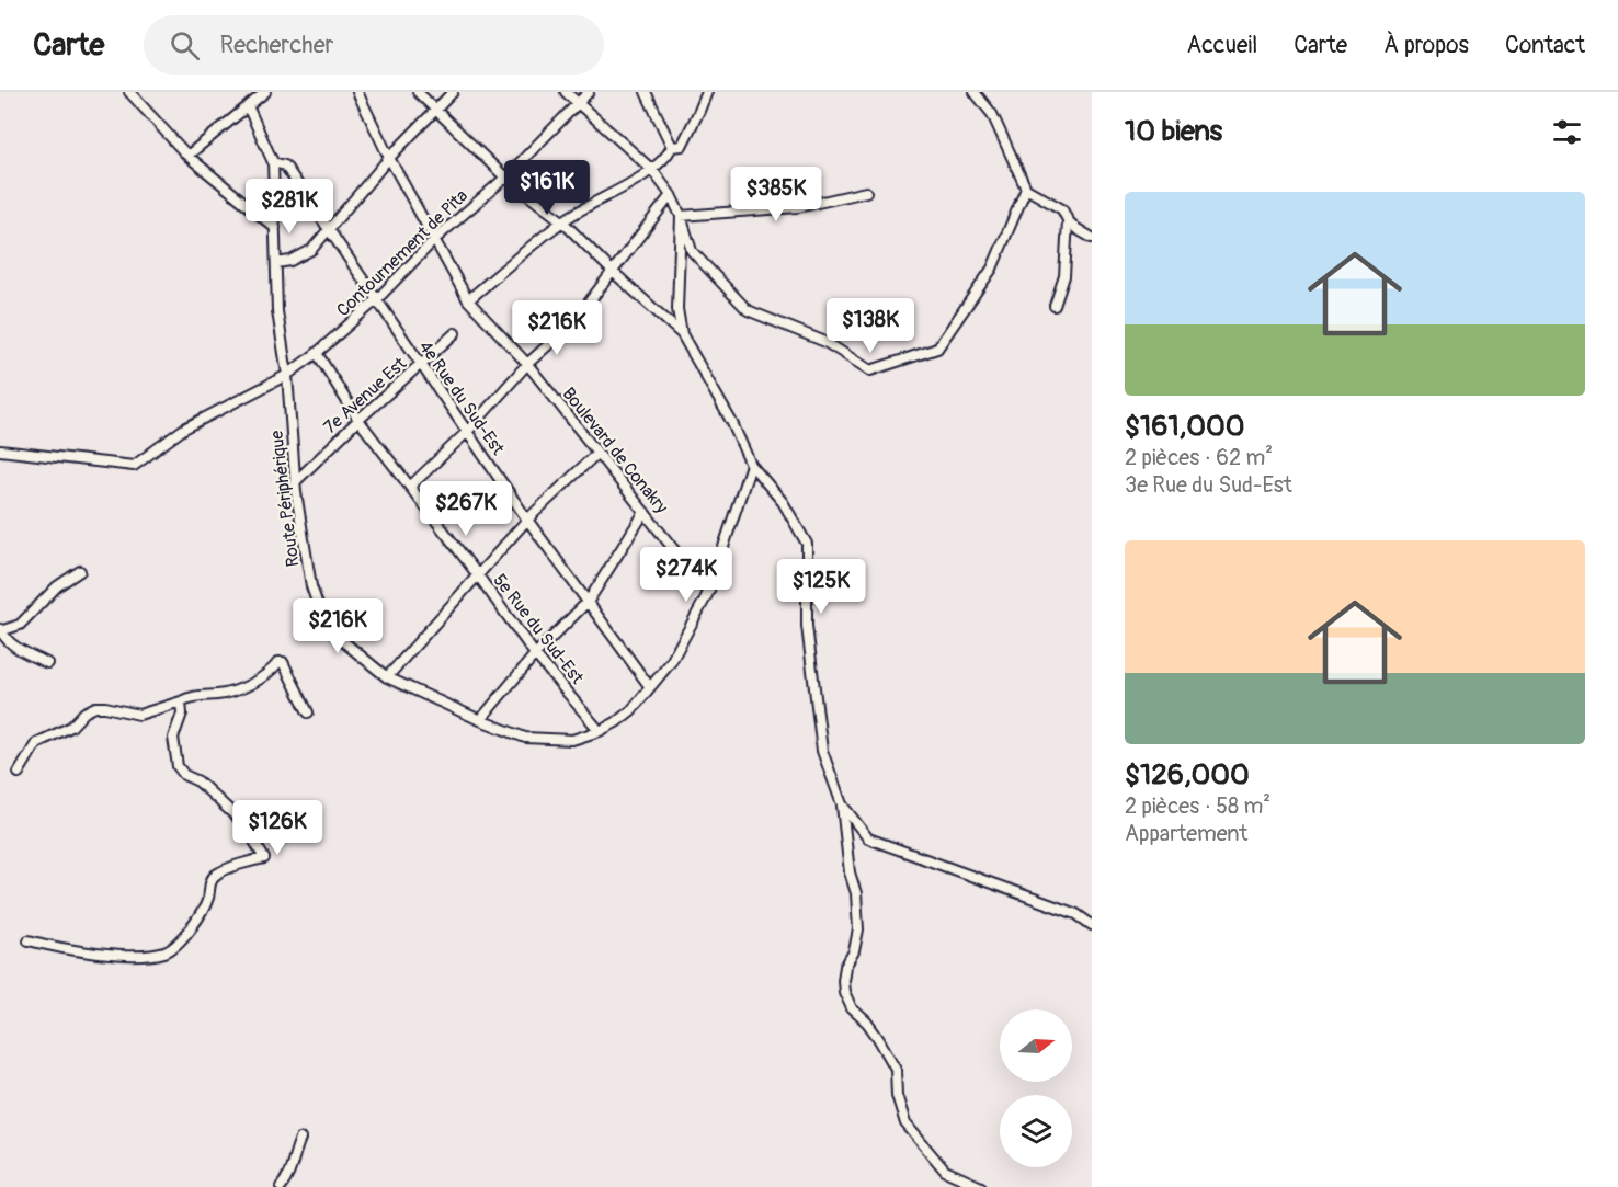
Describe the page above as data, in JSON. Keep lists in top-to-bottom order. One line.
{"streets":{"street":["Contournement de Pita","7e Avenue Est","4e Rue du Sud-Est","Boulevard de Conakry","Route Périphérique","5e Rue du Sud-Est"]},"crossings":[["Contournement de Pita","4e Rue du Sud-Est"],["Contournement de Pita","Boulevard de Conakry"],["Contournement de Pita","Route Périphérique"],["Contournement de Pita","5e Rue du Sud-Est"],["7e Avenue Est","4e Rue du Sud-Est"],["7e Avenue Est","Route Périphérique"],["7e Avenue Est","5e Rue du Sud-Est"],["4e Rue du Sud-Est","Route Périphérique"],["Boulevard de Conakry","Route Périphérique"],["Route Périphérique","5e Rue du Sud-Est"]],"north":"right","page":{"header":"Carte","search":"Rechercher","nav":["Accueil","Carte","À propos","Contact"],"heading":"10 biens","price":["$161K","$385K","$281K","$138K","$216K","$267K","$274K","$125K","$216K","$126K"],"list":[{"name":"$161,000","note":"2 pièces · 62 m² · 3e Rue du Sud-Est"},{"name":"$126,000","note":"2 pièces · 58 m² · Appartement"}]}}
